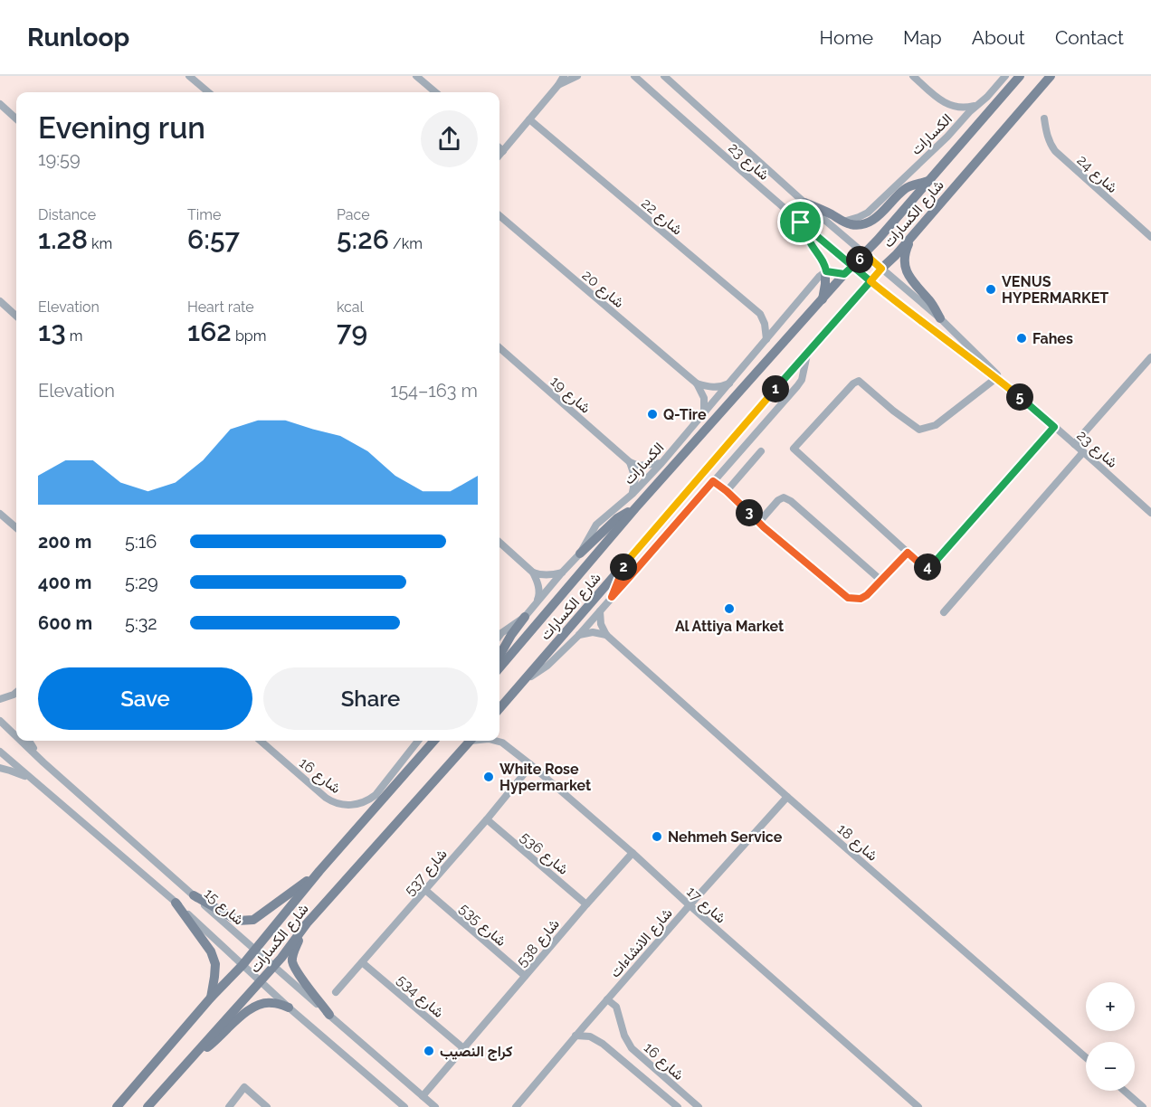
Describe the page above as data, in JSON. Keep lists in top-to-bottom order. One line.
{"streets":{"street":["الكسارات","شارع 23","شارع 24","شارع الكسارات","شارع 22","شارع 20","شارع 19","شارع 16","شارع 18","شارع 536","شارع 537","شارع 17","شارع 15","شارع 535","شارع 538","شارع الانشاءات","شارع 534"]},"crossings":[["الكسارات","شارع 22"],["شارع 23","شارع الكسارات"],["شارع الكسارات","شارع 15"],["شارع 16","شارع الانشاءات"],["شارع 18","شارع الانشاءات"],["شارع 536","شارع 537"],["شارع 536","شارع 538"],["شارع 537","شارع 17"],["شارع 537","شارع 535"],["شارع 537","شارع 534"],["شارع 17","شارع 538"],["شارع 17","شارع الانشاءات"],["شارع 15","شارع 538"],["شارع 535","شارع 538"],["شارع 538","شارع 534"]],"places":["VENUS HYPERMARKET","Fahes","Q-Tire","Al Attiya Market","White Rose Hypermarket","Nehmeh Service","كراج النصيب"],"page":{"header":"Runloop","nav":["Home","Map","About","Contact"],"heading":["Evening run","19:59"],"stats":[["Distance","1.28 km"],["Time","6:57"],["Pace","5:26 /km"],["Elevation","13 m"],["Heart rate","162 bpm"],["kcal","79"]],"pins":["6","1","5","3","2","4"],"chart":["Elevation","154–163 m"],"list":[{"name":"200 m","note":"5:16"},{"name":"400 m","note":"5:29"},{"name":"600 m","note":"5:32"}],"buttons":["Save","Share"],"map_buttons":["+","−"]}}
